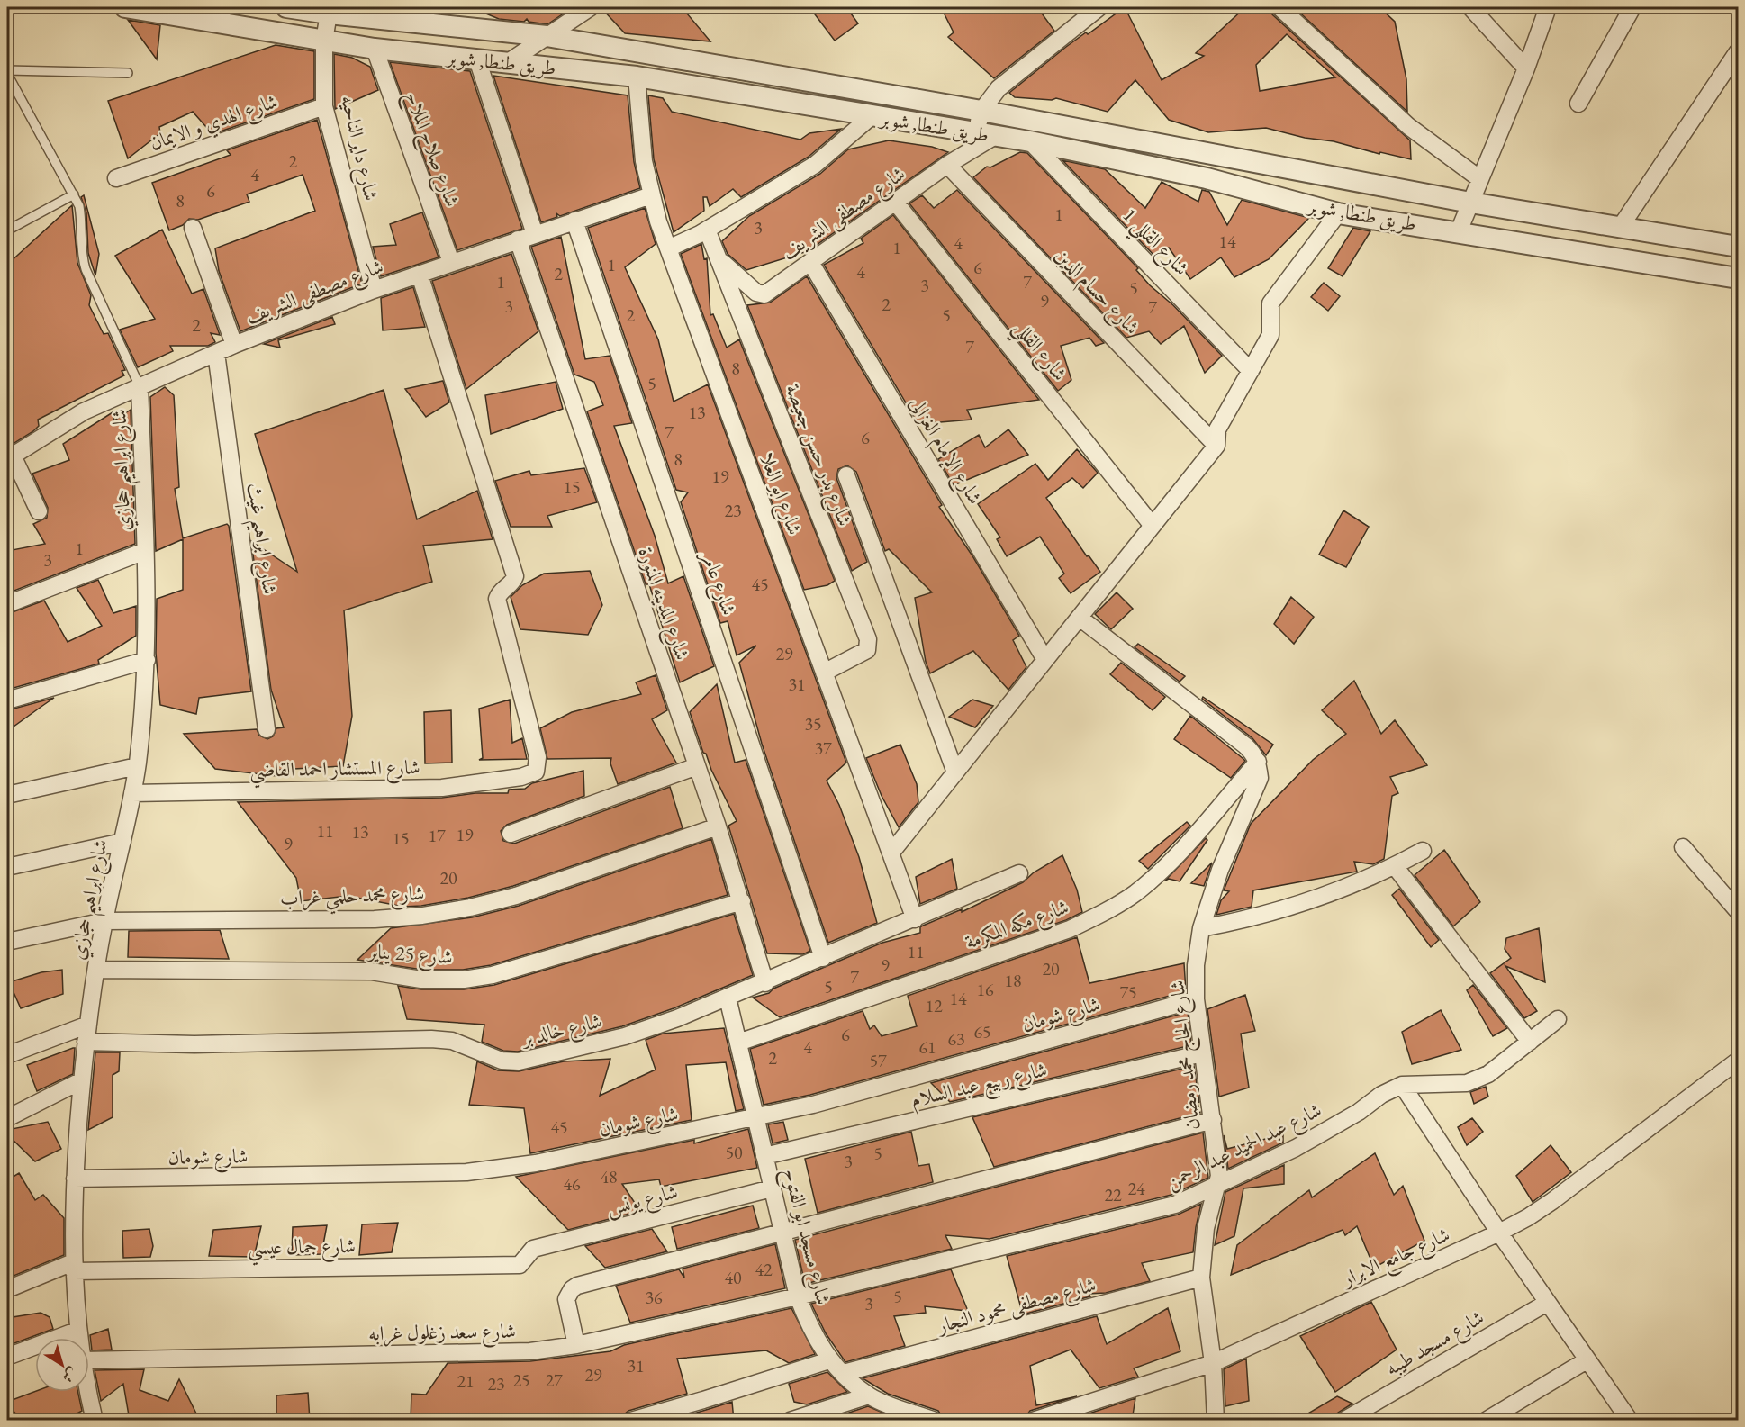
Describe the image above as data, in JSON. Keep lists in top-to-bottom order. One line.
{"streets":{"street":["طريق طنطا, شوبر","شارع الهدي و الايمان","شارع داير الناحيه","شارع صلاح الملاح","شارع مصطفى الشريف","شارع القللي 1","شارع حسام الدين","شارع القللي","شارع الإمام الغزالى","شارع بدر حسن جعيصة","شارع ابراهيم حجازي","شارع ابو العلا","شارع ابراهيم غيث","شارع عامر","شارع المدينه المنورة","شارع المستشار احمد القاضي","شارع محمد حلمي غراب","شارع مكه المكرمة","شارع 25 يناير","شارع شومان","شارع خالد بر","شارع الحاج محمد رمضان","شارع ربيع عبد السلام","شارع عبد الحميد عبد الرحمن","شارع يونس","شارع مسجد ابو الفتوح","شارع جمال عيسي","شارع جامع الابرار","شارع مصطفى محمود النجار","شارع سعد زغلول غرابه","شارع مسجد طيبه"]},"crossings":[["طريق طنطا, شوبر","شارع داير الناحيه"],["طريق طنطا, شوبر","شارع صلاح الملاح"],["طريق طنطا, شوبر","شارع مصطفى الشريف"],["طريق طنطا, شوبر","شارع القللي 1"],["طريق طنطا, شوبر","شارع ابو العلا"],["شارع الهدي و الايمان","شارع داير الناحيه"],["شارع داير الناحيه","شارع مصطفى الشريف"],["شارع صلاح الملاح","شارع مصطفى الشريف"],["شارع مصطفى الشريف","شارع حسام الدين"],["شارع مصطفى الشريف","شارع القللي"],["شارع مصطفى الشريف","شارع الإمام الغزالى"],["شارع مصطفى الشريف","شارع بدر حسن جعيصة"],["شارع مصطفى الشريف","شارع ابراهيم حجازي"],["شارع مصطفى الشريف","شارع ابو العلا"],["شارع مصطفى الشريف","شارع ابراهيم غيث"],["شارع مصطفى الشريف","شارع عامر"],["شارع مصطفى الشريف","شارع المدينه المنورة"],["شارع مصطفى الشريف","شارع المستشار احمد القاضي"],["شارع بدر حسن جعيصة","شارع ابو العلا"],["شارع ابراهيم حجازي","شارع المستشار احمد القاضي"],["شارع ابراهيم حجازي","شارع محمد حلمي غراب"],["شارع ابراهيم حجازي","شارع 25 يناير"],["شارع ابراهيم حجازي","شارع شومان"],["شارع ابراهيم حجازي","شارع خالد بر"],["شارع ابراهيم حجازي","شارع جمال عيسي"],["شارع ابو العلا","شارع خالد بر"],["شارع عامر","شارع خالد بر"],["شارع المدينه المنورة","شارع محمد حلمي غراب"],["شارع المدينه المنورة","شارع 25 يناير"],["شارع المدينه المنورة","شارع خالد بر"],["شارع مكه المكرمة","شارع الحاج محمد رمضان"],["شارع مكه المكرمة","شارع مسجد ابو الفتوح"],["شارع شومان","شارع الحاج محمد رمضان"],["شارع شومان","شارع مسجد ابو الفتوح"],["شارع خالد بر","شارع مسجد ابو الفتوح"],["شارع الحاج محمد رمضان","شارع ربيع عبد السلام"],["شارع الحاج محمد رمضان","شارع عبد الحميد عبد الرحمن"],["شارع الحاج محمد رمضان","شارع جامع الابرار"],["شارع الحاج محمد رمضان","شارع مصطفى محمود النجار"],["شارع ربيع عبد السلام","شارع مسجد ابو الفتوح"],["شارع عبد الحميد عبد الرحمن","شارع مسجد ابو الفتوح"],["شارع عبد الحميد عبد الرحمن","شارع سعد زغلول غرابه"],["شارع يونس","شارع مسجد ابو الفتوح"],["شارع يونس","شارع جمال عيسي"],["شارع مسجد ابو الفتوح","شارع مصطفى محمود النجار"],["شارع مسجد ابو الفتوح","شارع سعد زغلول غرابه"]],"house_numbers":["2","4","6","8","1","3","14","4","1","1","6","4","2","1","7","3","5","9","2","3","7","2","5","2","7","8","5","13","7","6","8","19","15","23","1","3","45","29","31","35","37","11","13","19","17","15","9","20","11","9","20","7","18","5","16","75","14","12","65","6","63","4","61","2","57","45","50","5","3","48","46","24","22","42","40","5","36","3","31","29","25","27","21","23"],"north":"bottom right"}
